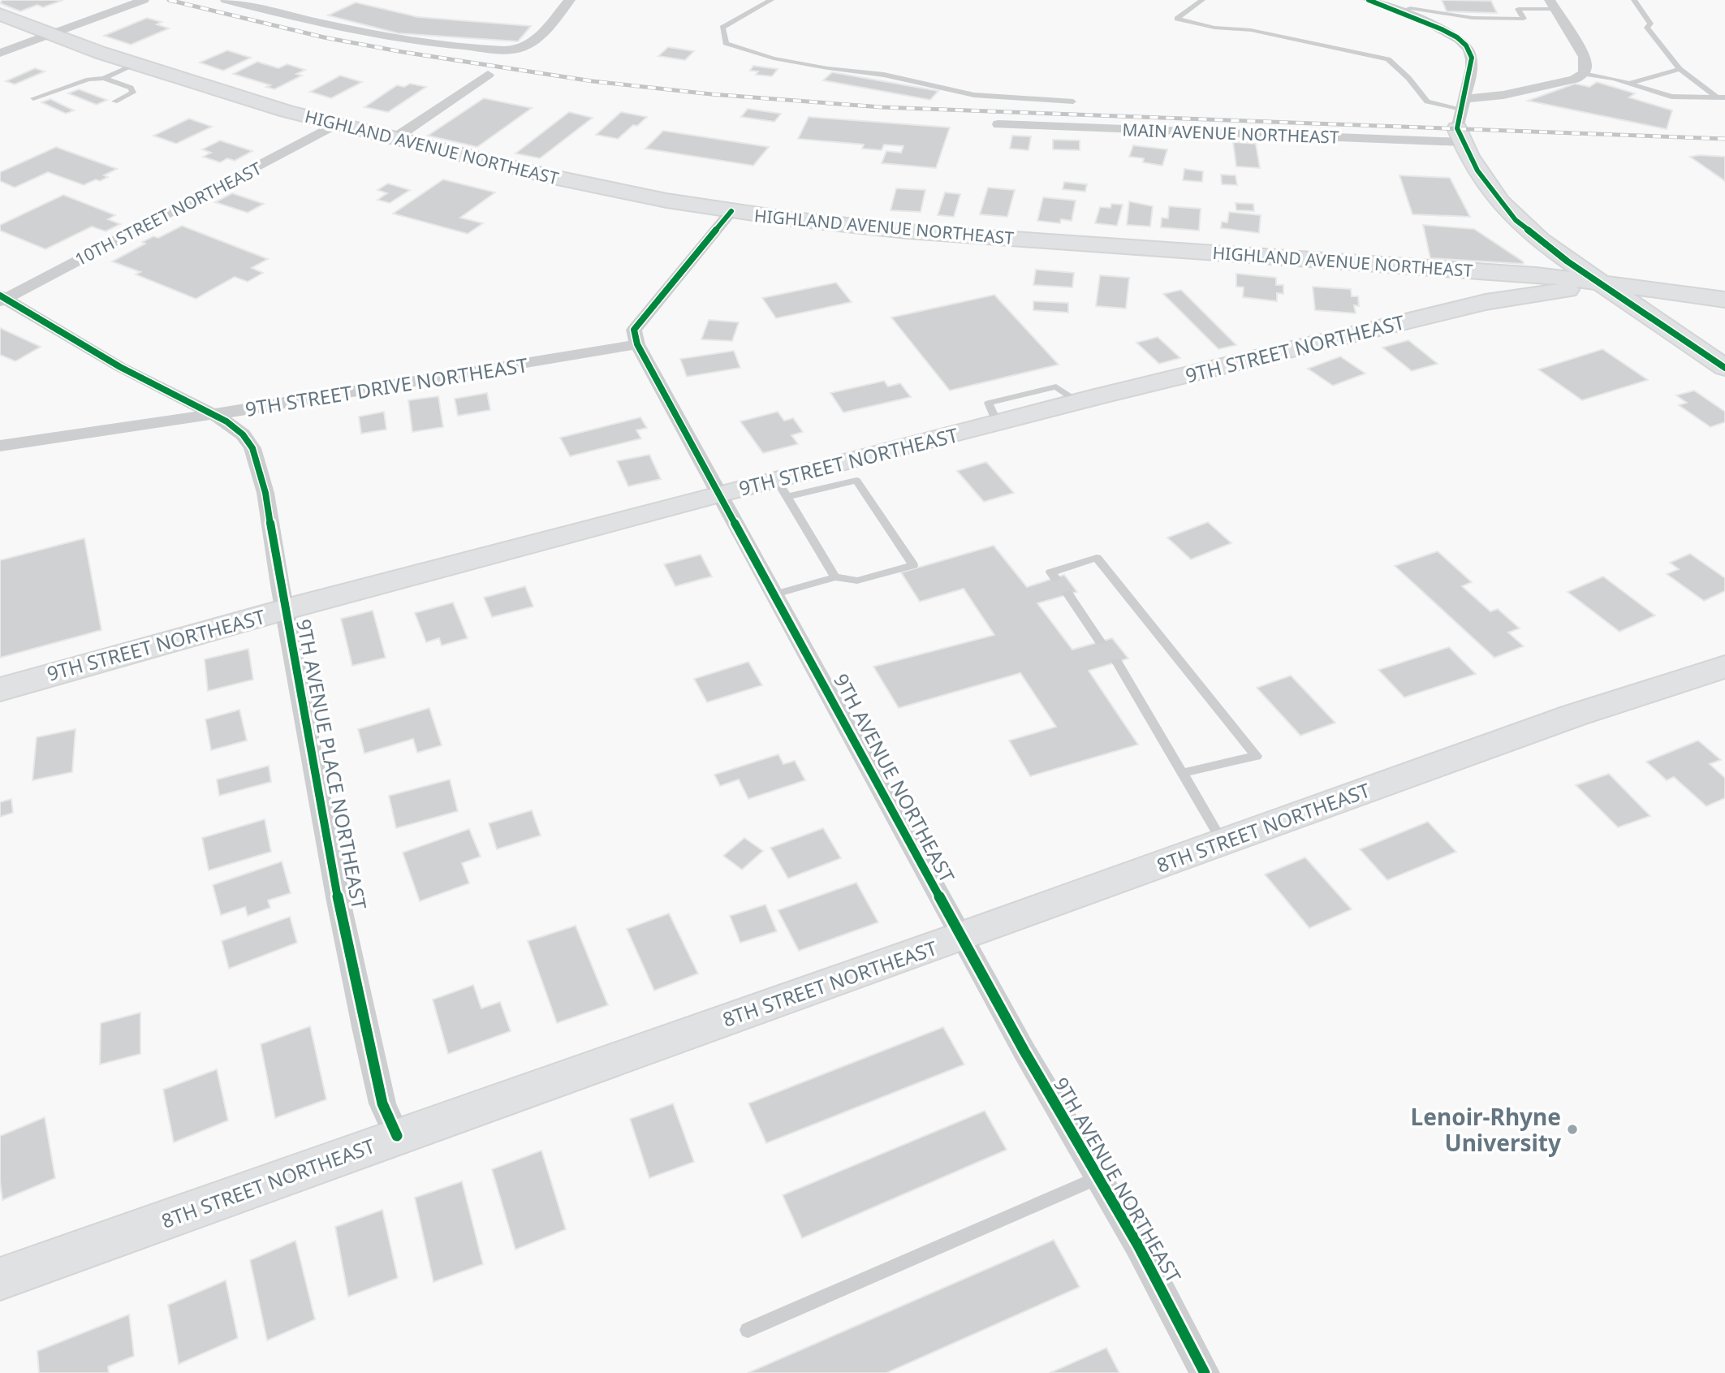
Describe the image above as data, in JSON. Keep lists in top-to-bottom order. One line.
{"streets":{"main road":["HIGHLAND AVENUE NORTHEAST","9TH STREET NORTHEAST","8TH STREET NORTHEAST"],"street":["MAIN AVENUE NORTHEAST","10TH STREET NORTHEAST","9TH STREET DRIVE NORTHEAST","9TH AVENUE PLACE NORTHEAST","9TH AVENUE NORTHEAST"]},"crossings":[["HIGHLAND AVENUE NORTHEAST","10TH STREET NORTHEAST"],["HIGHLAND AVENUE NORTHEAST","9TH STREET NORTHEAST"],["9TH STREET NORTHEAST","9TH AVENUE PLACE NORTHEAST"],["9TH STREET NORTHEAST","9TH AVENUE NORTHEAST"],["9TH STREET DRIVE NORTHEAST","9TH AVENUE PLACE NORTHEAST"],["9TH STREET DRIVE NORTHEAST","9TH AVENUE NORTHEAST"],["9TH AVENUE PLACE NORTHEAST","8TH STREET NORTHEAST"],["9TH AVENUE NORTHEAST","8TH STREET NORTHEAST"]],"places":["Lenoir-Rhyne University"]}
